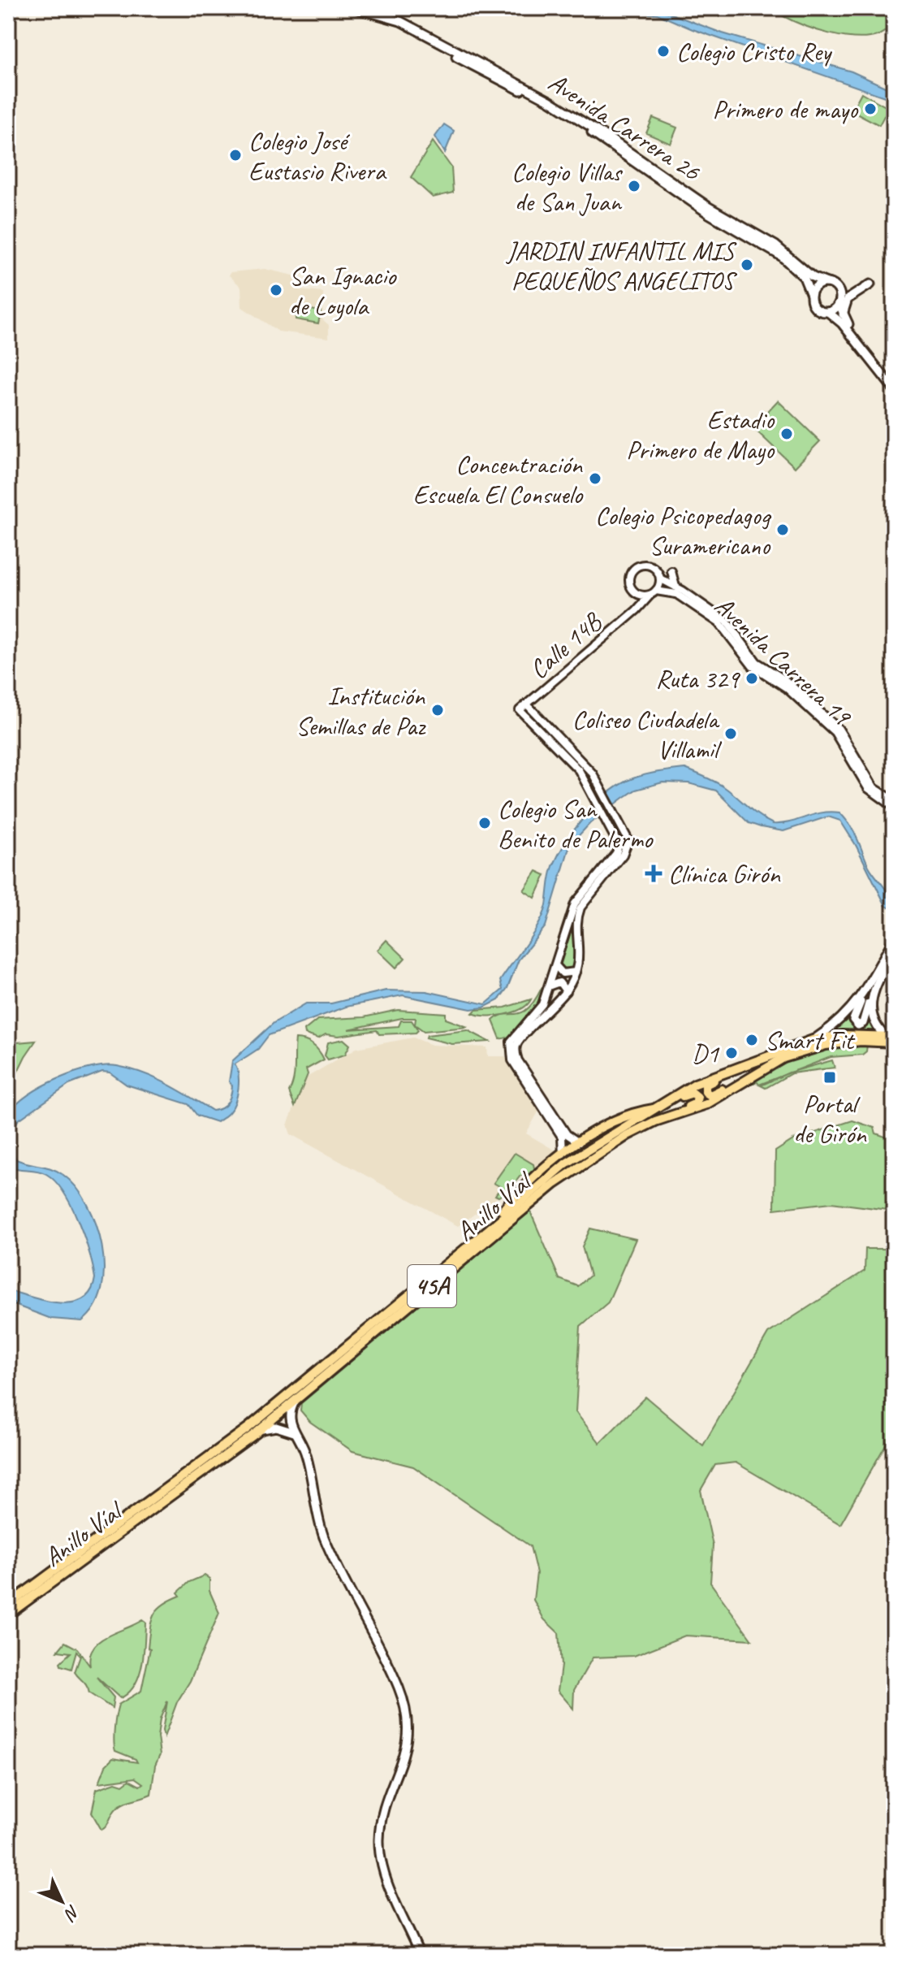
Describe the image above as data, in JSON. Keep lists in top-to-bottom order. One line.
{"streets":{"highway":["Anillo Víal","45A"],"main road":["Avenida Carrera 26"],"street":["Calle 14B","Avenida Carrera 19"]},"crossings":[["Calle 14B","Avenida Carrera 19"]],"places":{"other":["Colegio Cristo Rey","Primero de mayo","Colegio José Eustasio Rivera","Colegio Villas de San Juan","JARDIN INFANTIL MIS PEQUEÑOS ANGELITOS","San Ignacio de Loyola","Estadio Primero de Mayo","Concentración Escuela El Consuelo","Colegio Psicopedagog Suramericano","Ruta 329","Institución Semillas de Paz","Coliseo Ciudadela Villamil","Colegio San Benito de Palermo","Smart Fit","D1"],"health":["Clínica Girón"],"transit":["Portal de Girón"]},"north":"bottom right"}
